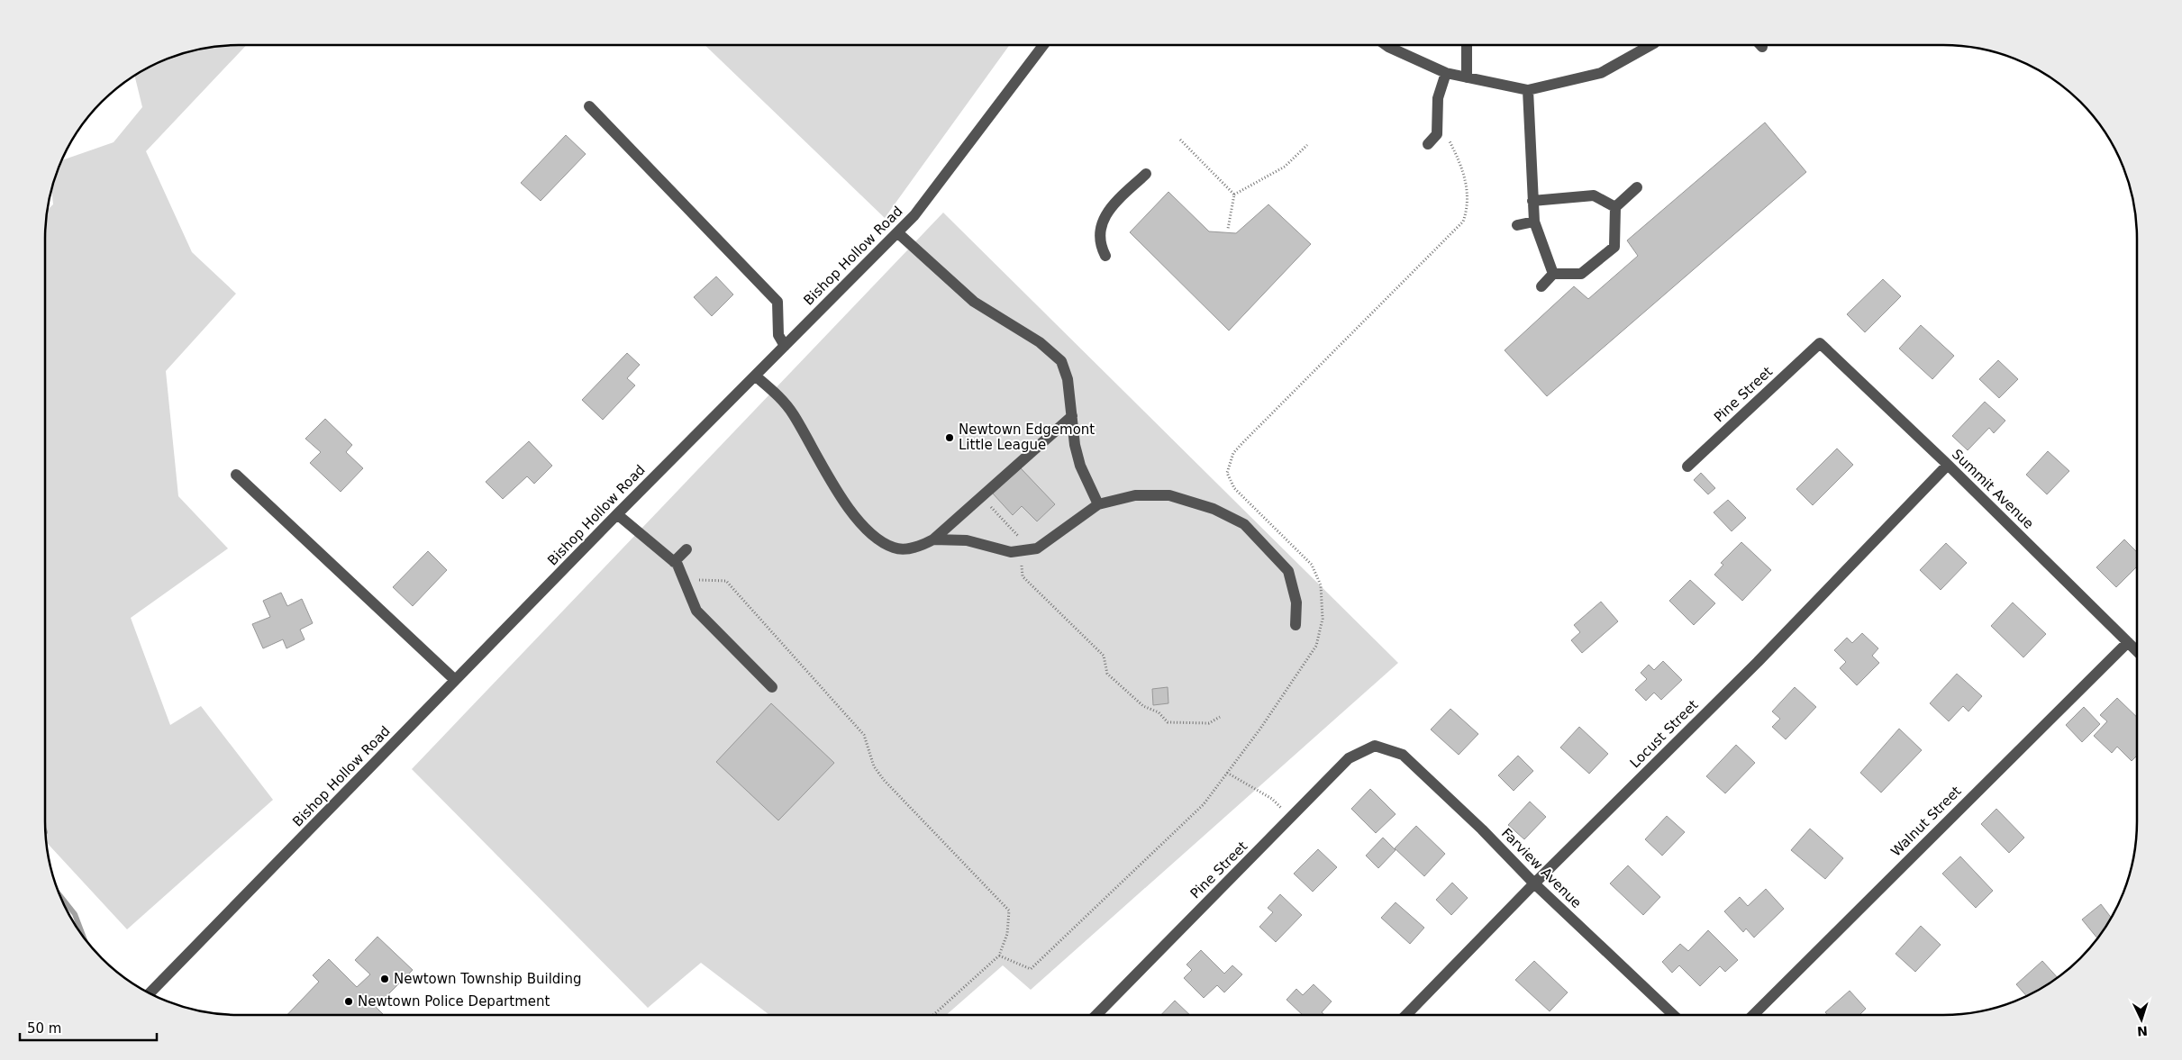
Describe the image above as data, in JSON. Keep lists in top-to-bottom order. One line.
{"streets":{"street":["Bishop Hollow Road","Pine Street","Summit Avenue","Locust Street","Walnut Street","Farview Avenue"]},"crossings":[["Pine Street","Summit Avenue"],["Pine Street","Farview Avenue"],["Summit Avenue","Locust Street"],["Summit Avenue","Walnut Street"],["Locust Street","Farview Avenue"]],"places":["Newtown Edgemont Little League","Newtown Township Building","Newtown Police Department"],"scale_bar":"50 m","north":"bottom"}
